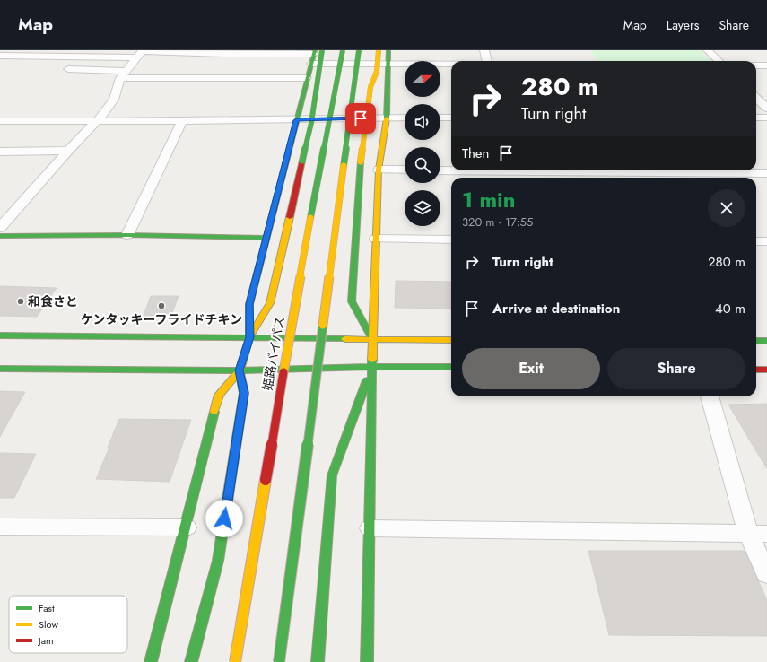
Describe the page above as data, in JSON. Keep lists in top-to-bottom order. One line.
{"streets":{"main road":["姫路バイパス"]},"places":["和食さと","ケンタッキーフライドチキン"],"legend":["Fast","Slow","Jam"],"north":"right","page":{"header":"Map","nav":["Map","Layers","Share"],"turn":["280 m","Turn right"],"then":"Then","heading":["1 min","320 m · 17:55"],"list":[{"name":"Turn right","value":"280 m"},{"name":"Arrive at destination","value":"40 m"}],"buttons":["Exit","Share"]}}
